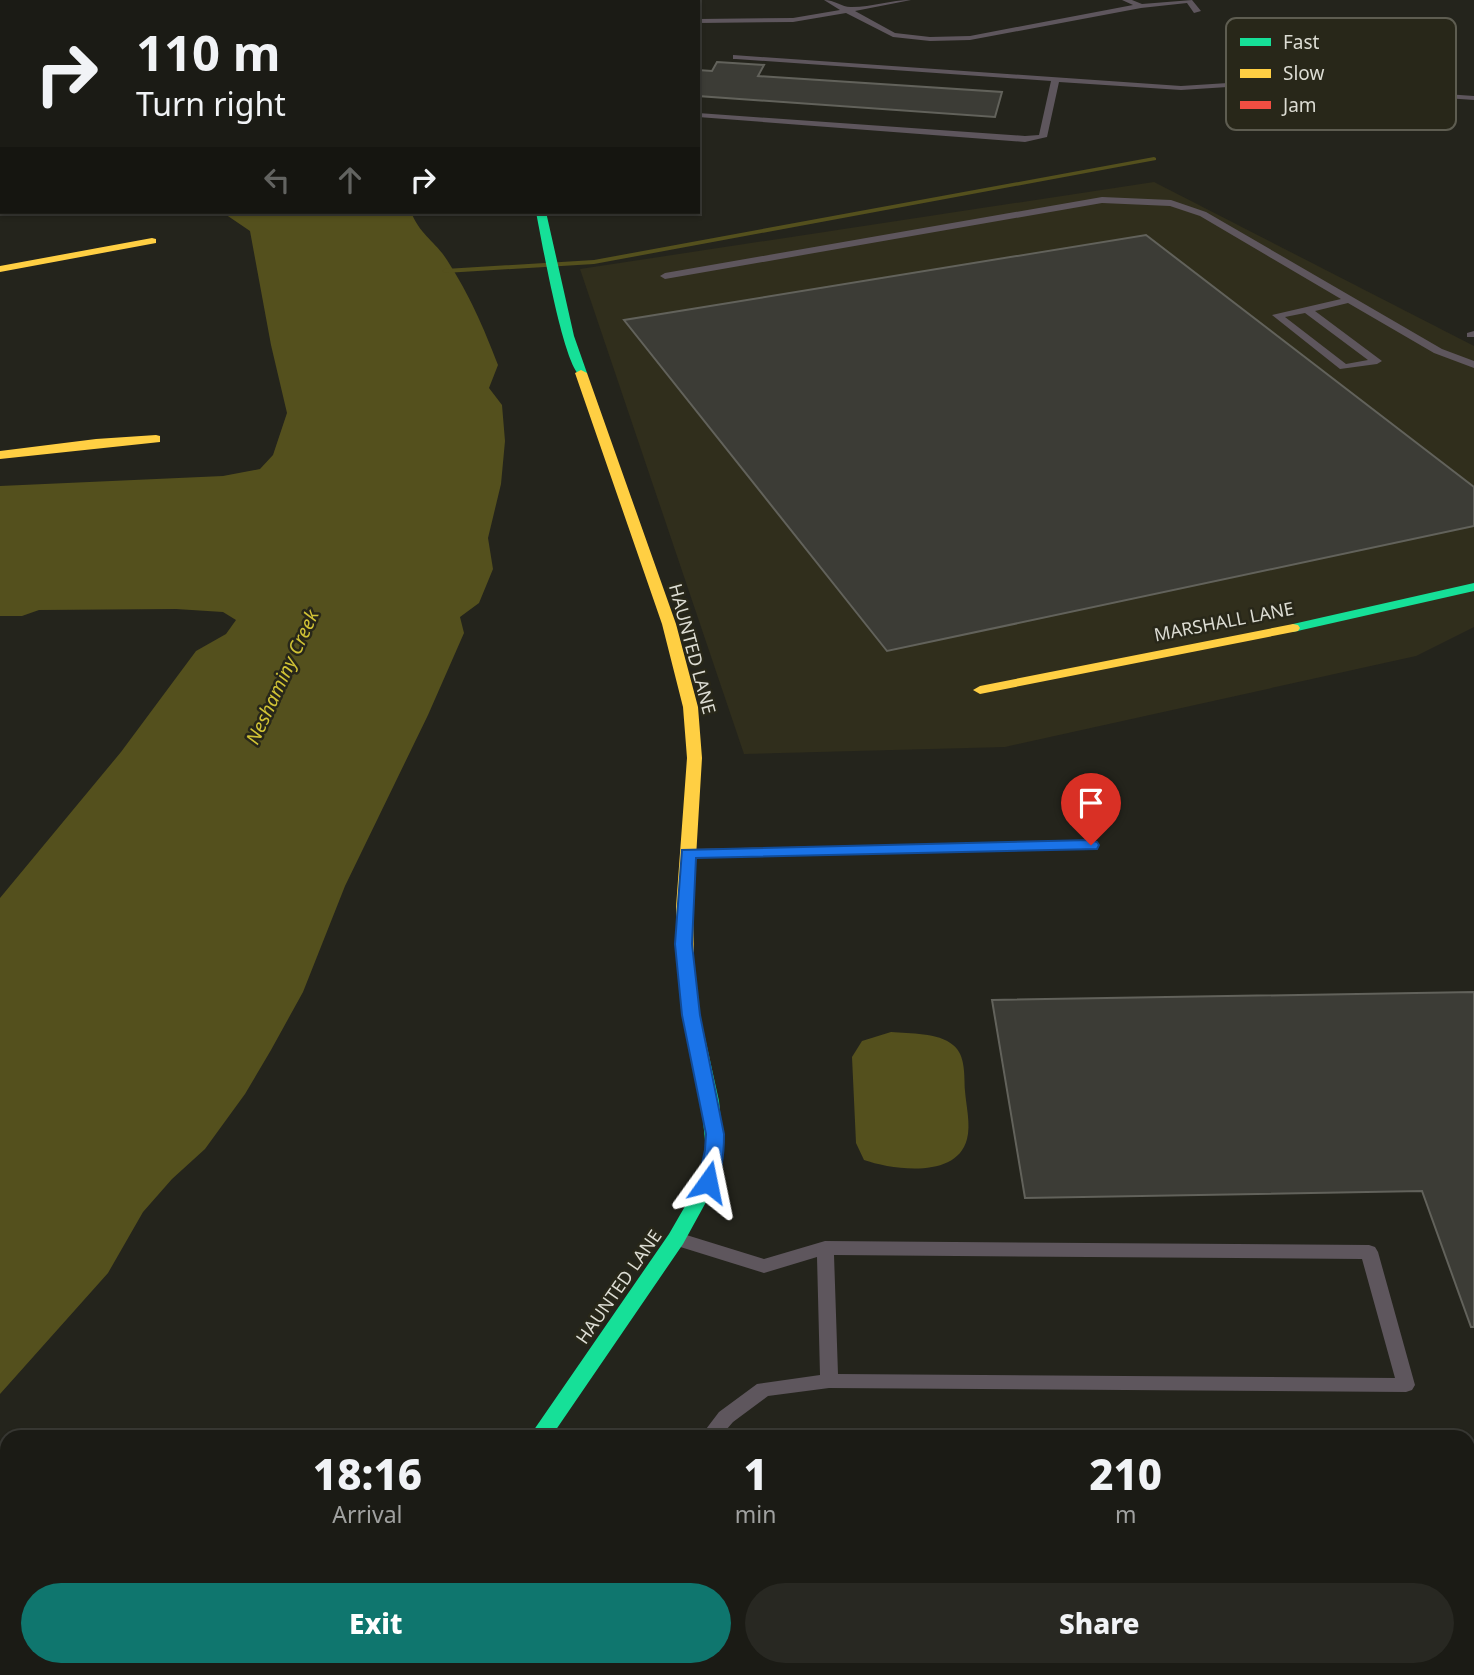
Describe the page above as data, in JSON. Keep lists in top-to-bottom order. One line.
{"streets":{"street":["MARSHALL LANE","HAUNTED LANE"]},"water":["Neshaminy Creek"],"legend":["Fast","Slow","Jam"],"page":{"turn":["110 m","Turn right"],"eta":["18:16","Arrival","1","min","210","m"],"buttons":["Exit","Share"]}}
